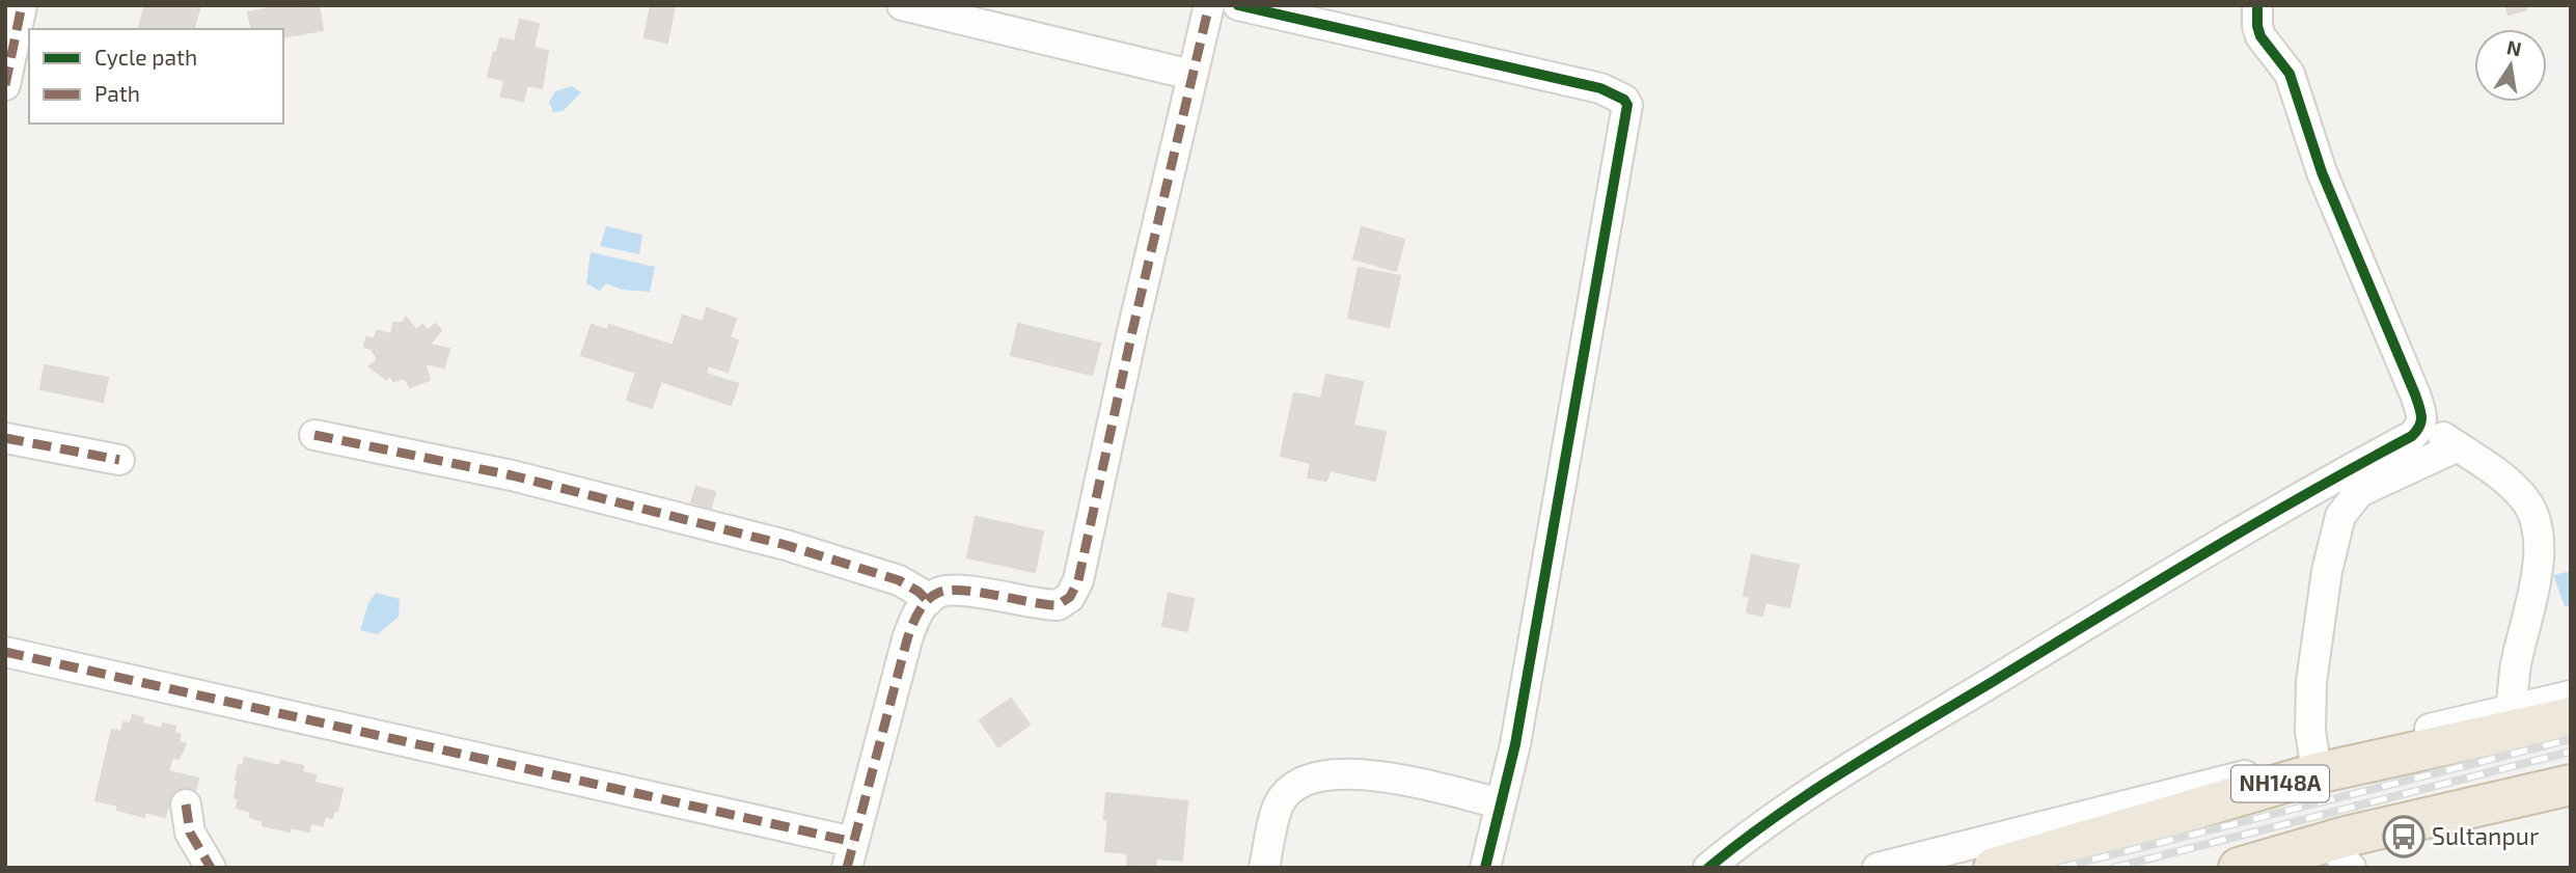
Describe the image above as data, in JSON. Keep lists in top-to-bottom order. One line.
{"streets":{"highway":["NH148A"]},"places":{"bus stop":["Sultanpur"]},"legend":["Cycle path","Path"],"north":"top"}
